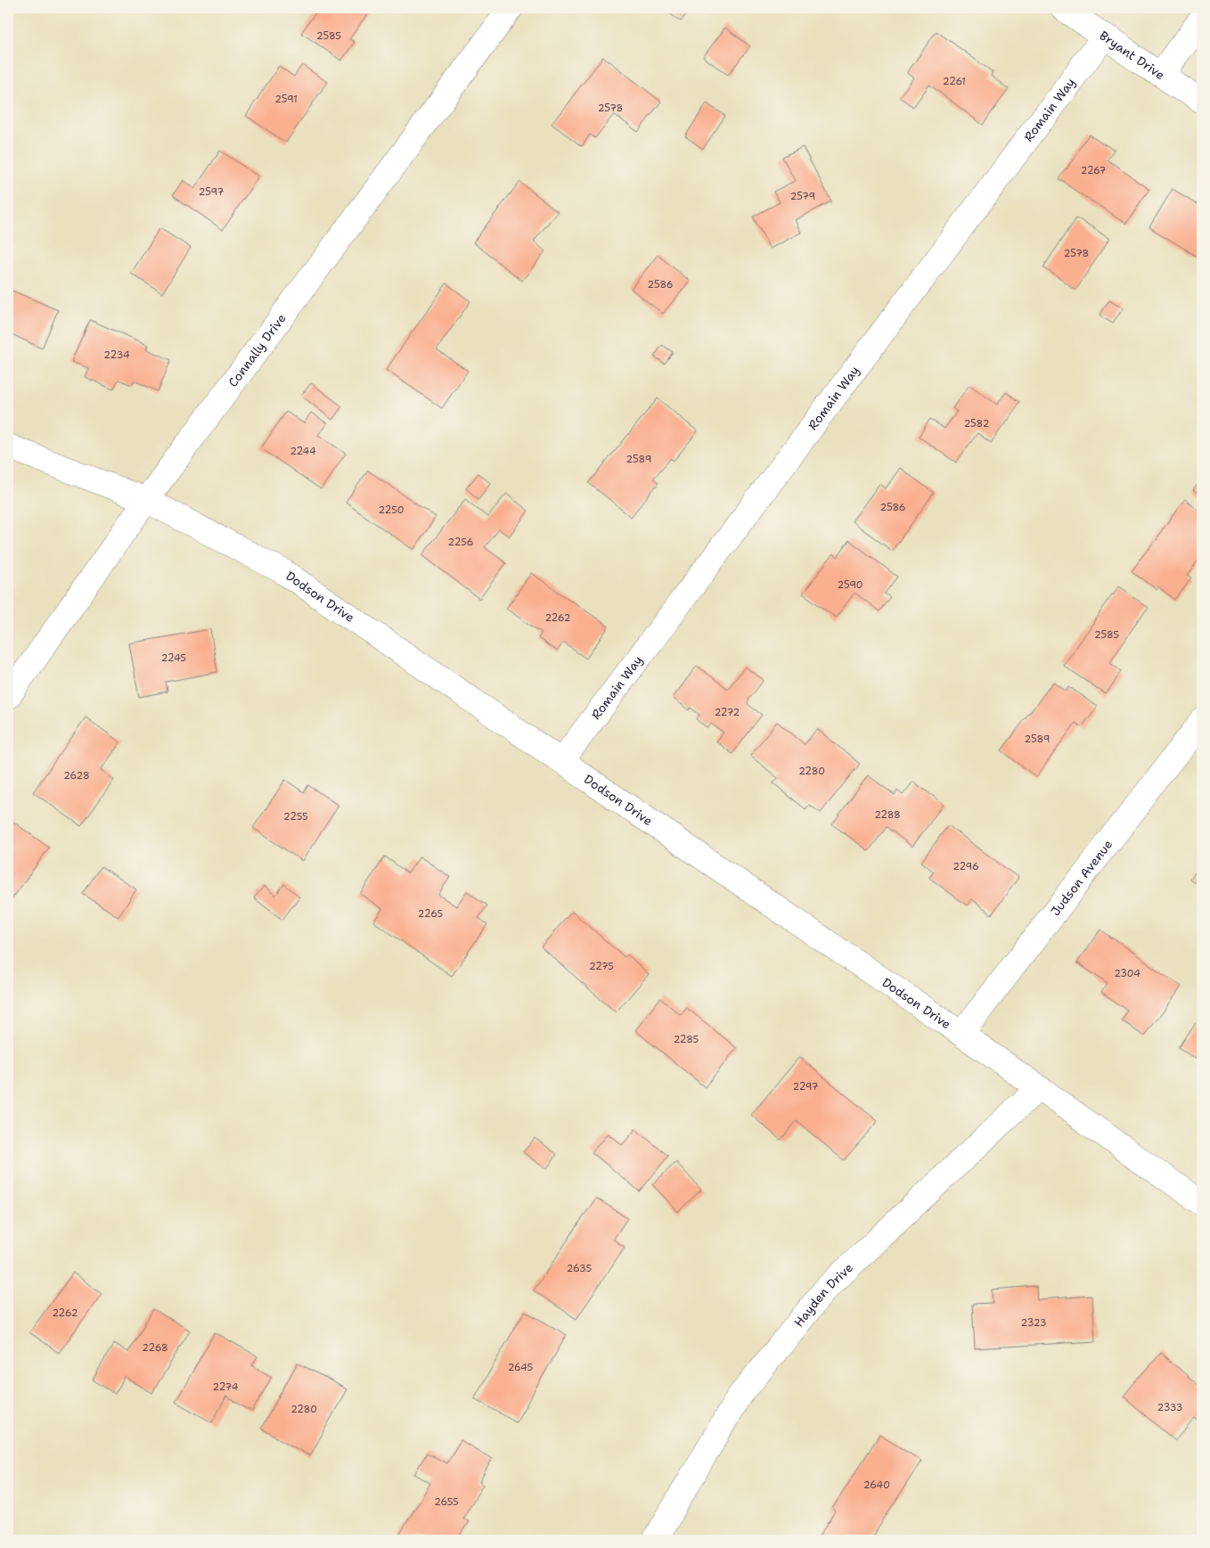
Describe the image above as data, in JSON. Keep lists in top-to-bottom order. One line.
{"streets":{"street":["Bryant Drive","Romain Way","Connally Drive","Dodson Drive","Judson Avenue","Hayden Drive"]},"crossings":[["Bryant Drive","Romain Way"],["Romain Way","Dodson Drive"],["Connally Drive","Dodson Drive"],["Dodson Drive","Judson Avenue"],["Dodson Drive","Hayden Drive"]],"house_numbers":["2585","2261","2591","2578","2267","2597","2579","2578","2586","2234","2582","2244","2589","2586","2250","2256","2590","2262","2585","2245","2272","2589","2280","2628","2288","2255","2296","2265","2275","2304","2285","2297","2635","2262","2323","2268","2645","2274","2333","2280","2640","2655"]}
